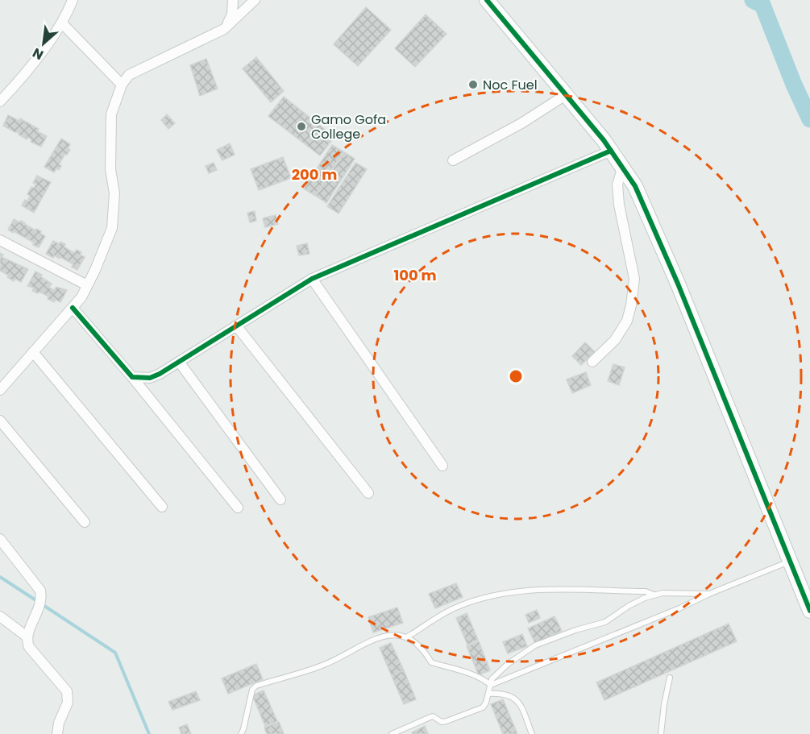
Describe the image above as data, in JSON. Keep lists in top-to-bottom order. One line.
{"places":["Noc Fuel","Gamo Gofa College"],"north":"bottom left","rings":["200 m","100 m"]}
